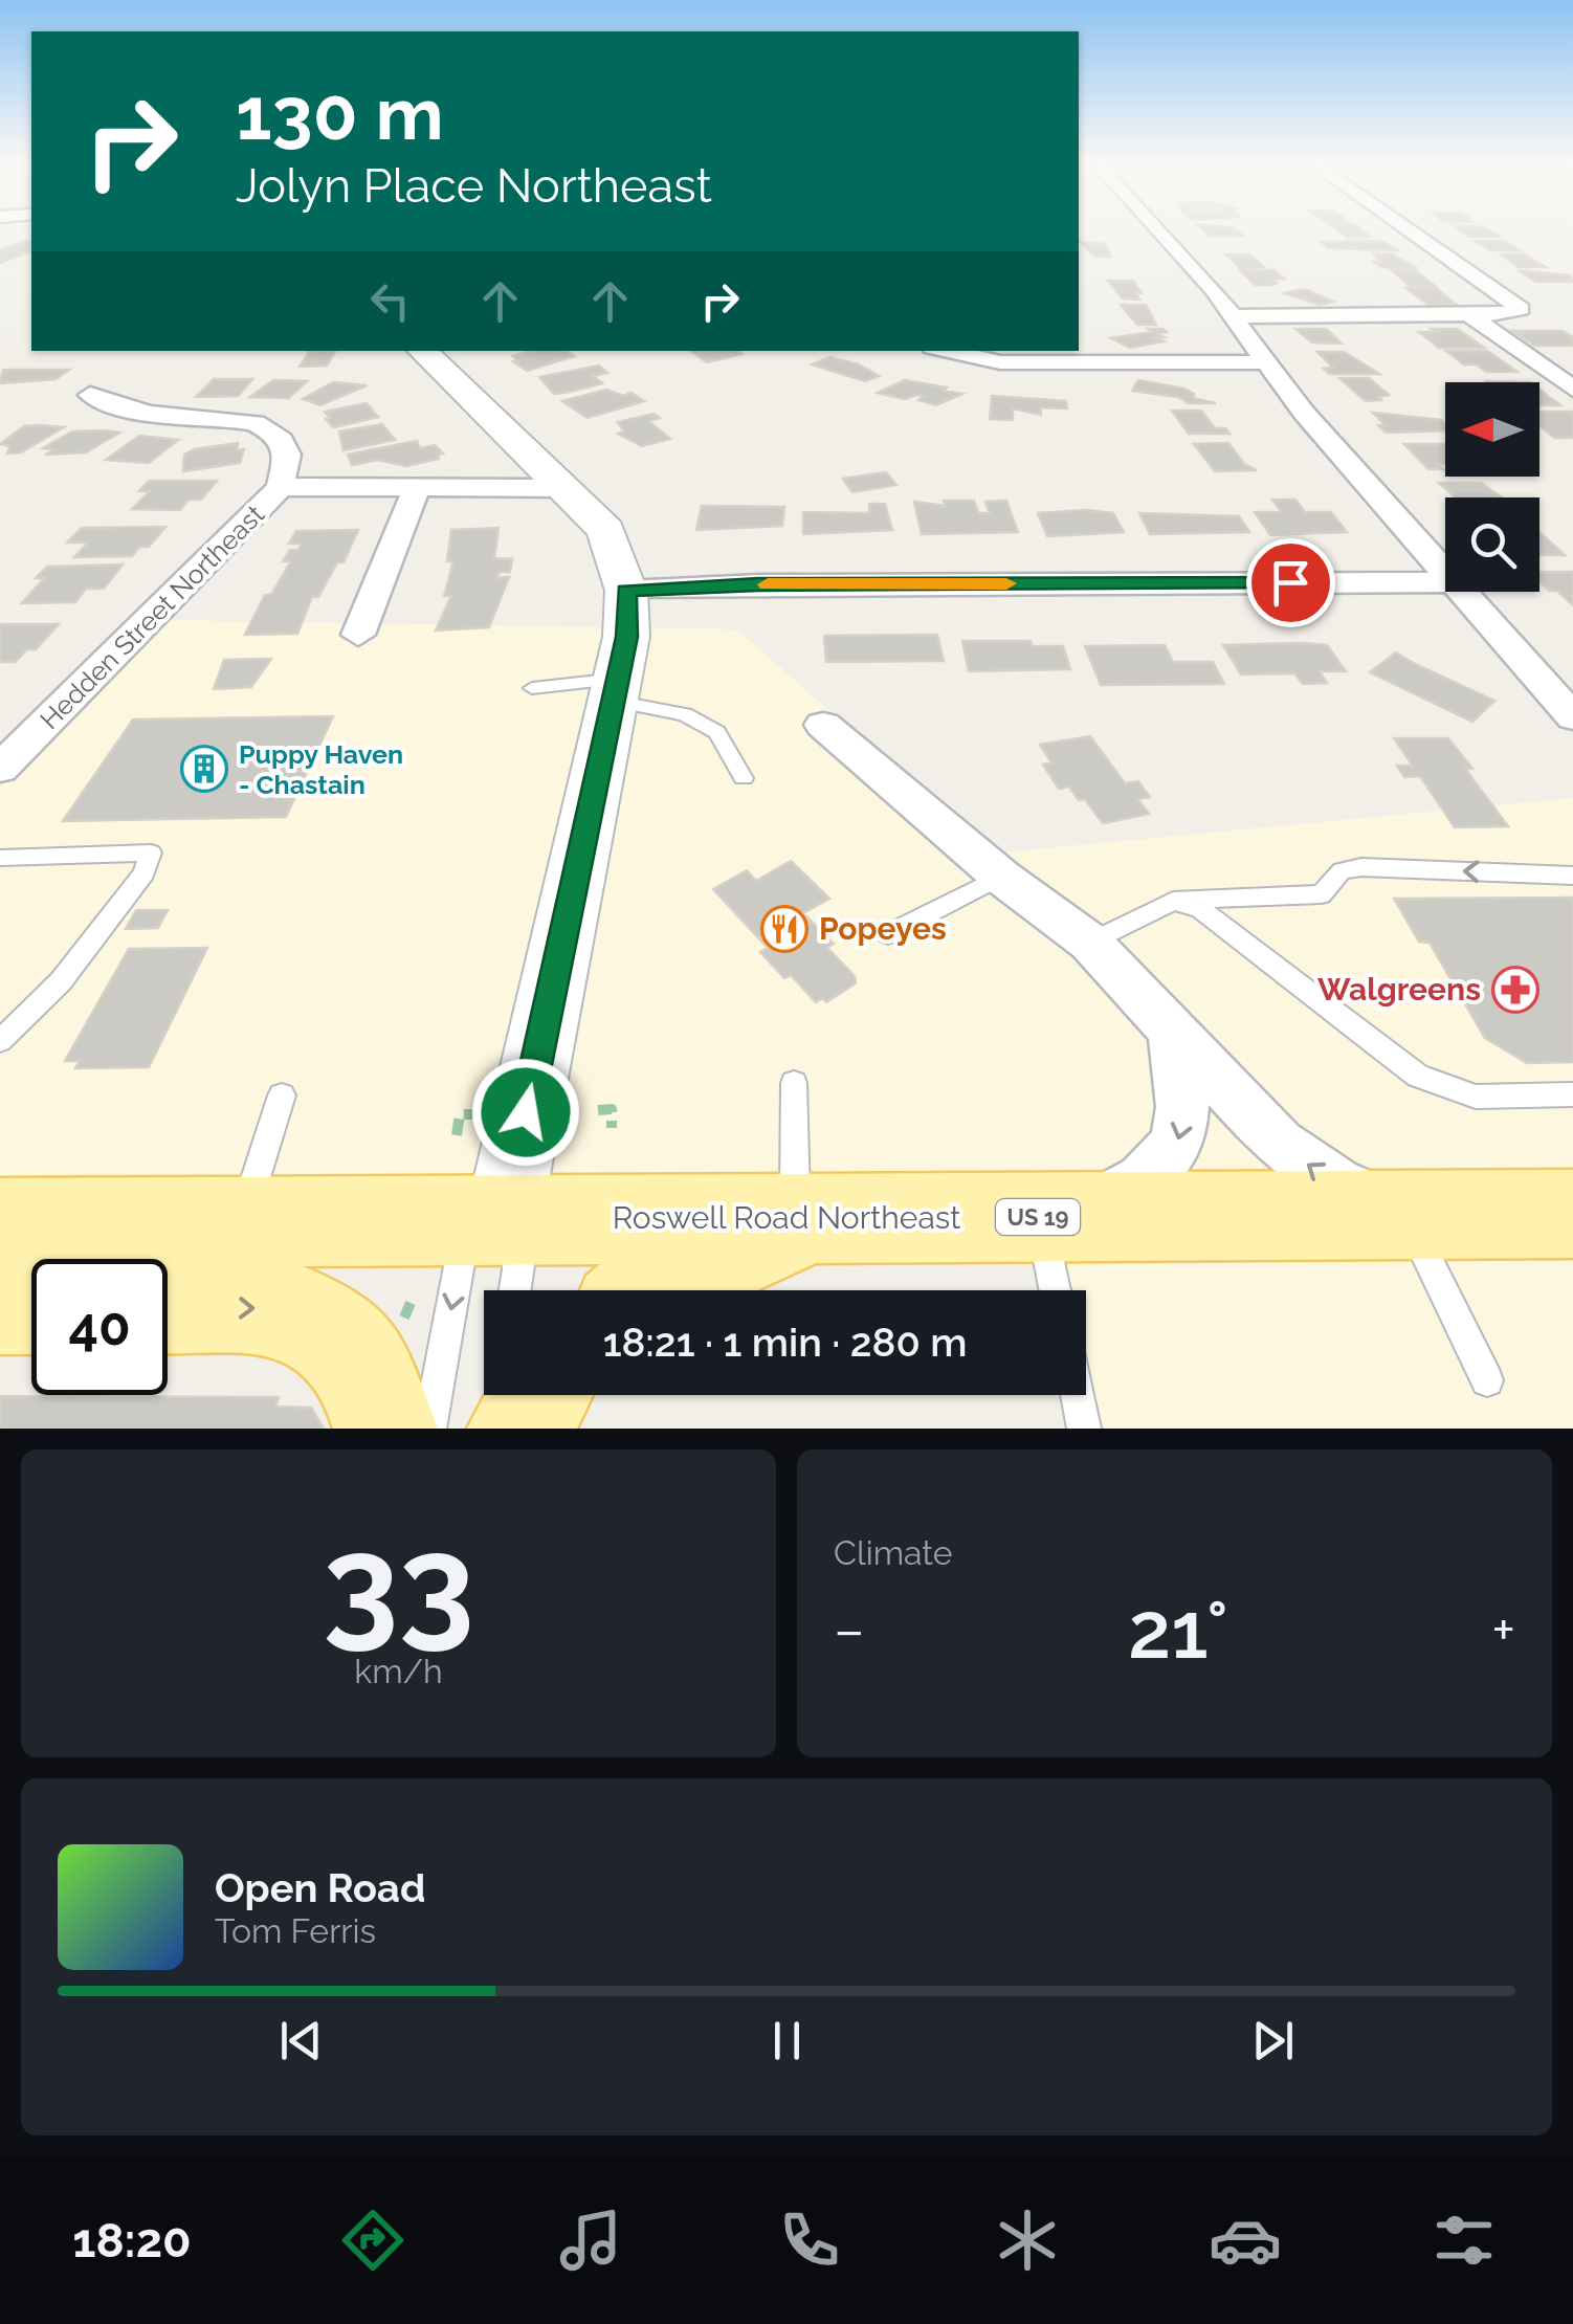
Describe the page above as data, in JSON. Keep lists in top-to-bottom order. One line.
{"streets":{"main road":["US 19","Roswell Road Northeast"],"street":["Hedden Street Northeast"]},"places":{"building":["Puppy Haven - Chastain"],"restaurant":["Popeyes"],"pharmacy":["Walgreens"]},"north":"left","page":{"turn":["130 m","Jolyn Place Northeast"],"limit":"40","trip":"18:21 · 1 min · 280 m","tile":[["33","km/h"],"Climate"],"heat":["−","21°","+"],"song":["Open Road","Tom Ferris"],"tabs":"18:20"}}
